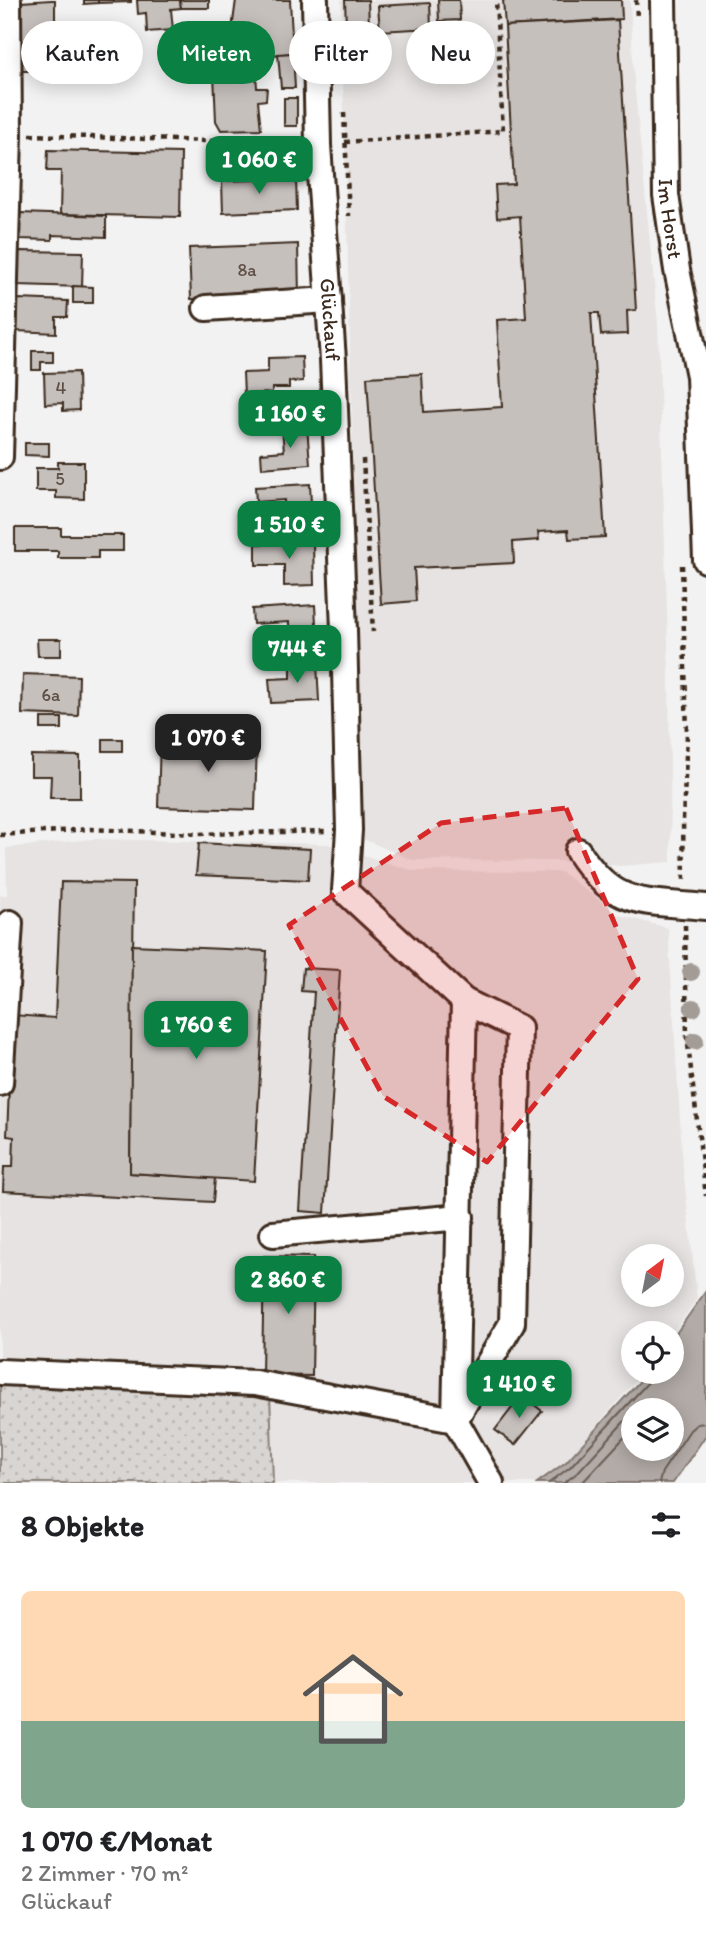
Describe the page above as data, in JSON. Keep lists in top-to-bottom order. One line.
{"streets":{"street":["Im Horst","Glückauf"]},"house_numbers":["8a","4","5","6a"],"north":"top right","page":{"chip":["Kaufen","Mieten","Filter","Neu"],"price":["1 060 €","1 160 €","1 510 €","744 €","1 070 €","1 760 €","2 860 €","1 410 €"],"heading":"8 Objekte","list":[{"name":"1 070 €/Monat","note":"2 Zimmer · 70 m² · Glückauf"}]}}
